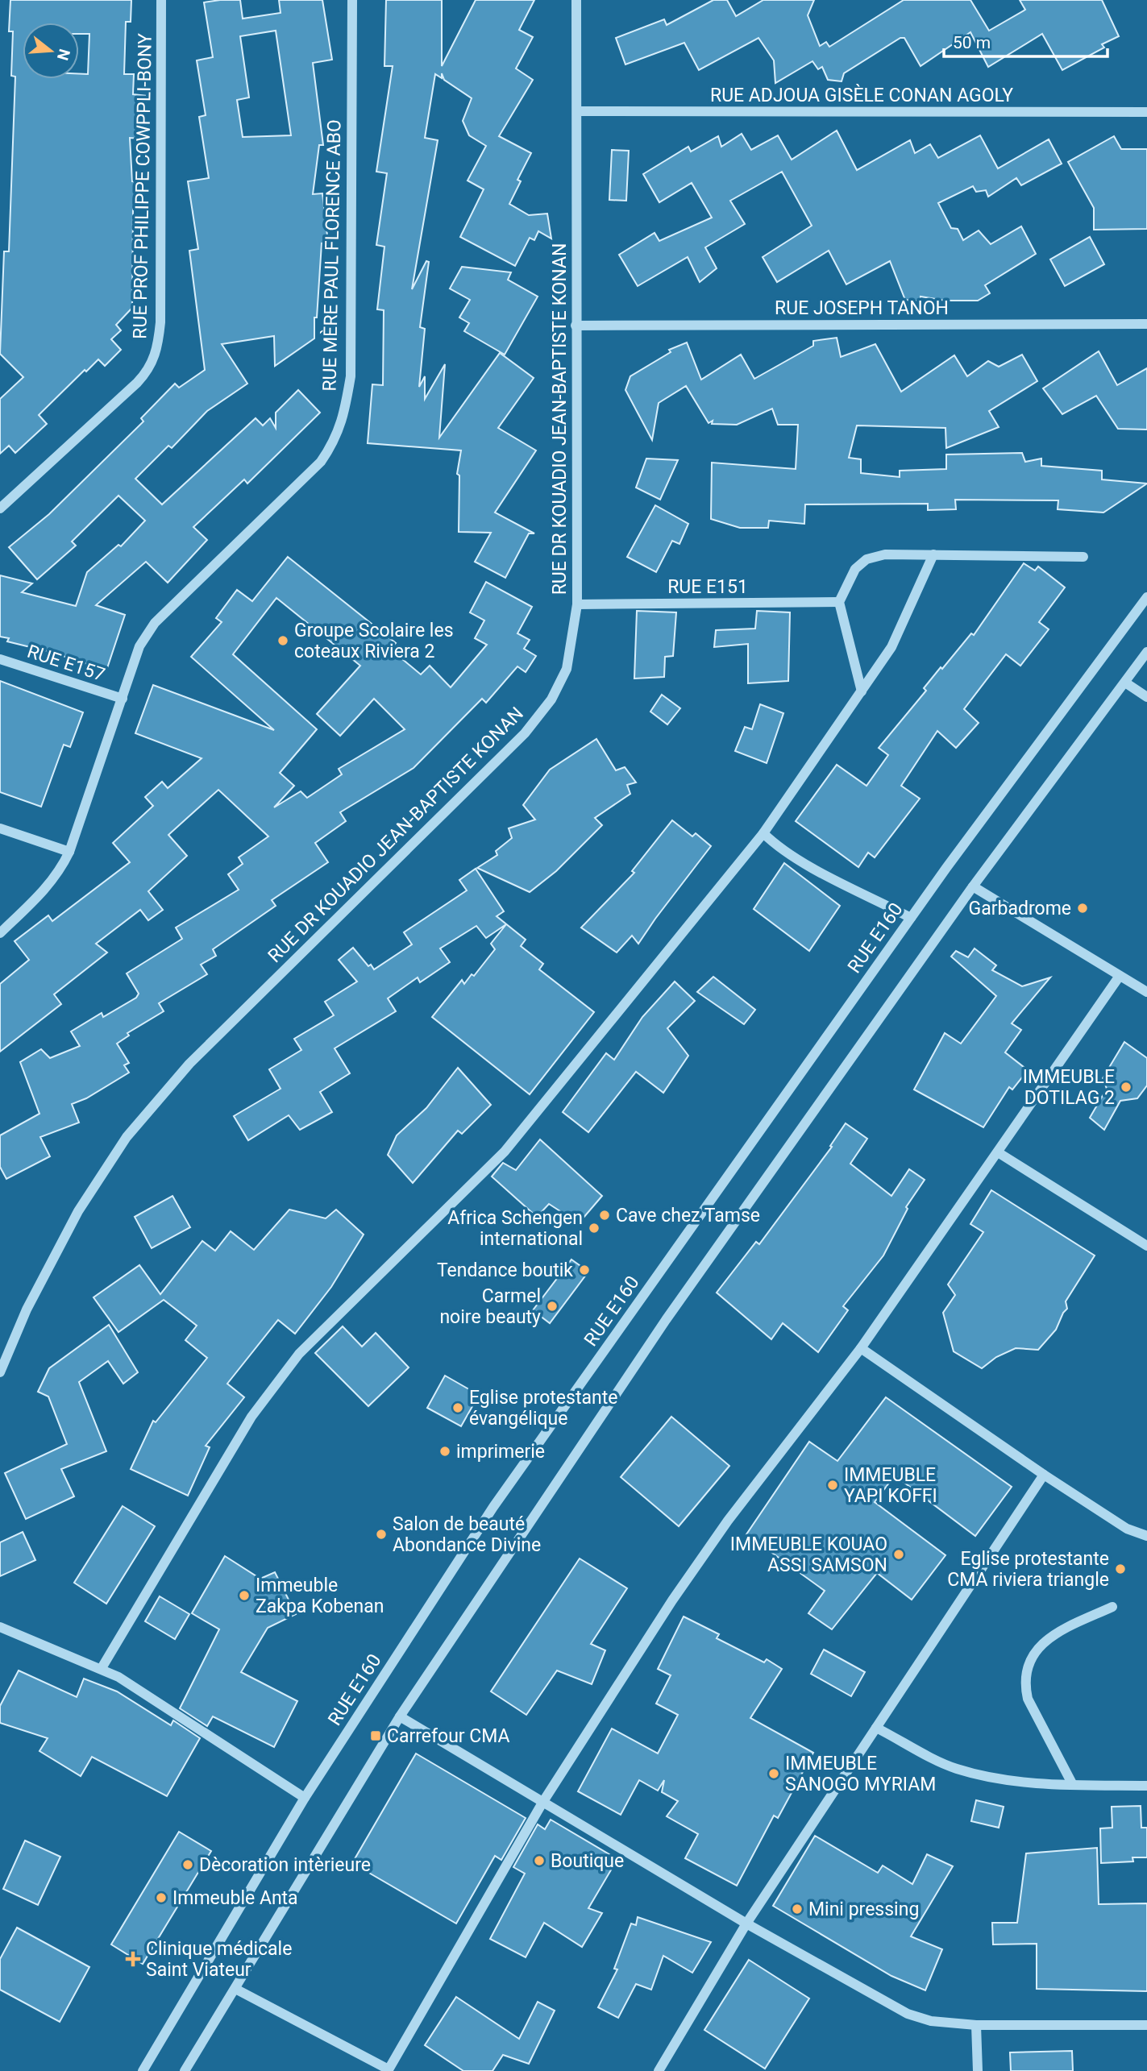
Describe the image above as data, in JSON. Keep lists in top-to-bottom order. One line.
{"streets":{"street":["RUE ADJOUA GISÈLE CONAN AGOLY","RUE PROF PHILIPPE COWPPLI-BONY","RUE MÈRE PAUL FLORENCE ABO","RUE JOSEPH TANOH","RUE DR KOUADIO JEAN-BAPTISTE KONAN","RUE E151","RUE E157","RUE E160"]},"crossings":[["RUE ADJOUA GISÈLE CONAN AGOLY","RUE DR KOUADIO JEAN-BAPTISTE KONAN"],["RUE MÈRE PAUL FLORENCE ABO","RUE E157"],["RUE JOSEPH TANOH","RUE DR KOUADIO JEAN-BAPTISTE KONAN"],["RUE DR KOUADIO JEAN-BAPTISTE KONAN","RUE E151"]],"places":{"other":["Groupe Scolaire les coteaux Riviera 2","Garbadrome","IMMEUBLE DOTILAG 2","Cave chez Tamse","Africa Schengen international","Tendance boutik","Carmel noire beauty","Eglise protestante évangélique","imprimerie","IMMEUBLE YAPI KOFFI","Salon de beauté Abondance Divine","IMMEUBLE KOUAO ASSI SAMSON","Eglise protestante CMA riviera triangle","Immeuble Zakpa Kobenan","IMMEUBLE SANOGO MYRIAM","Boutique","Dècoration intèrieure","Immeuble Anta","Mini pressing"],"transit":["Carrefour CMA"],"health":["Clinique médicale Saint Viateur"]},"scale_bar":"50 m","north":"right"}
